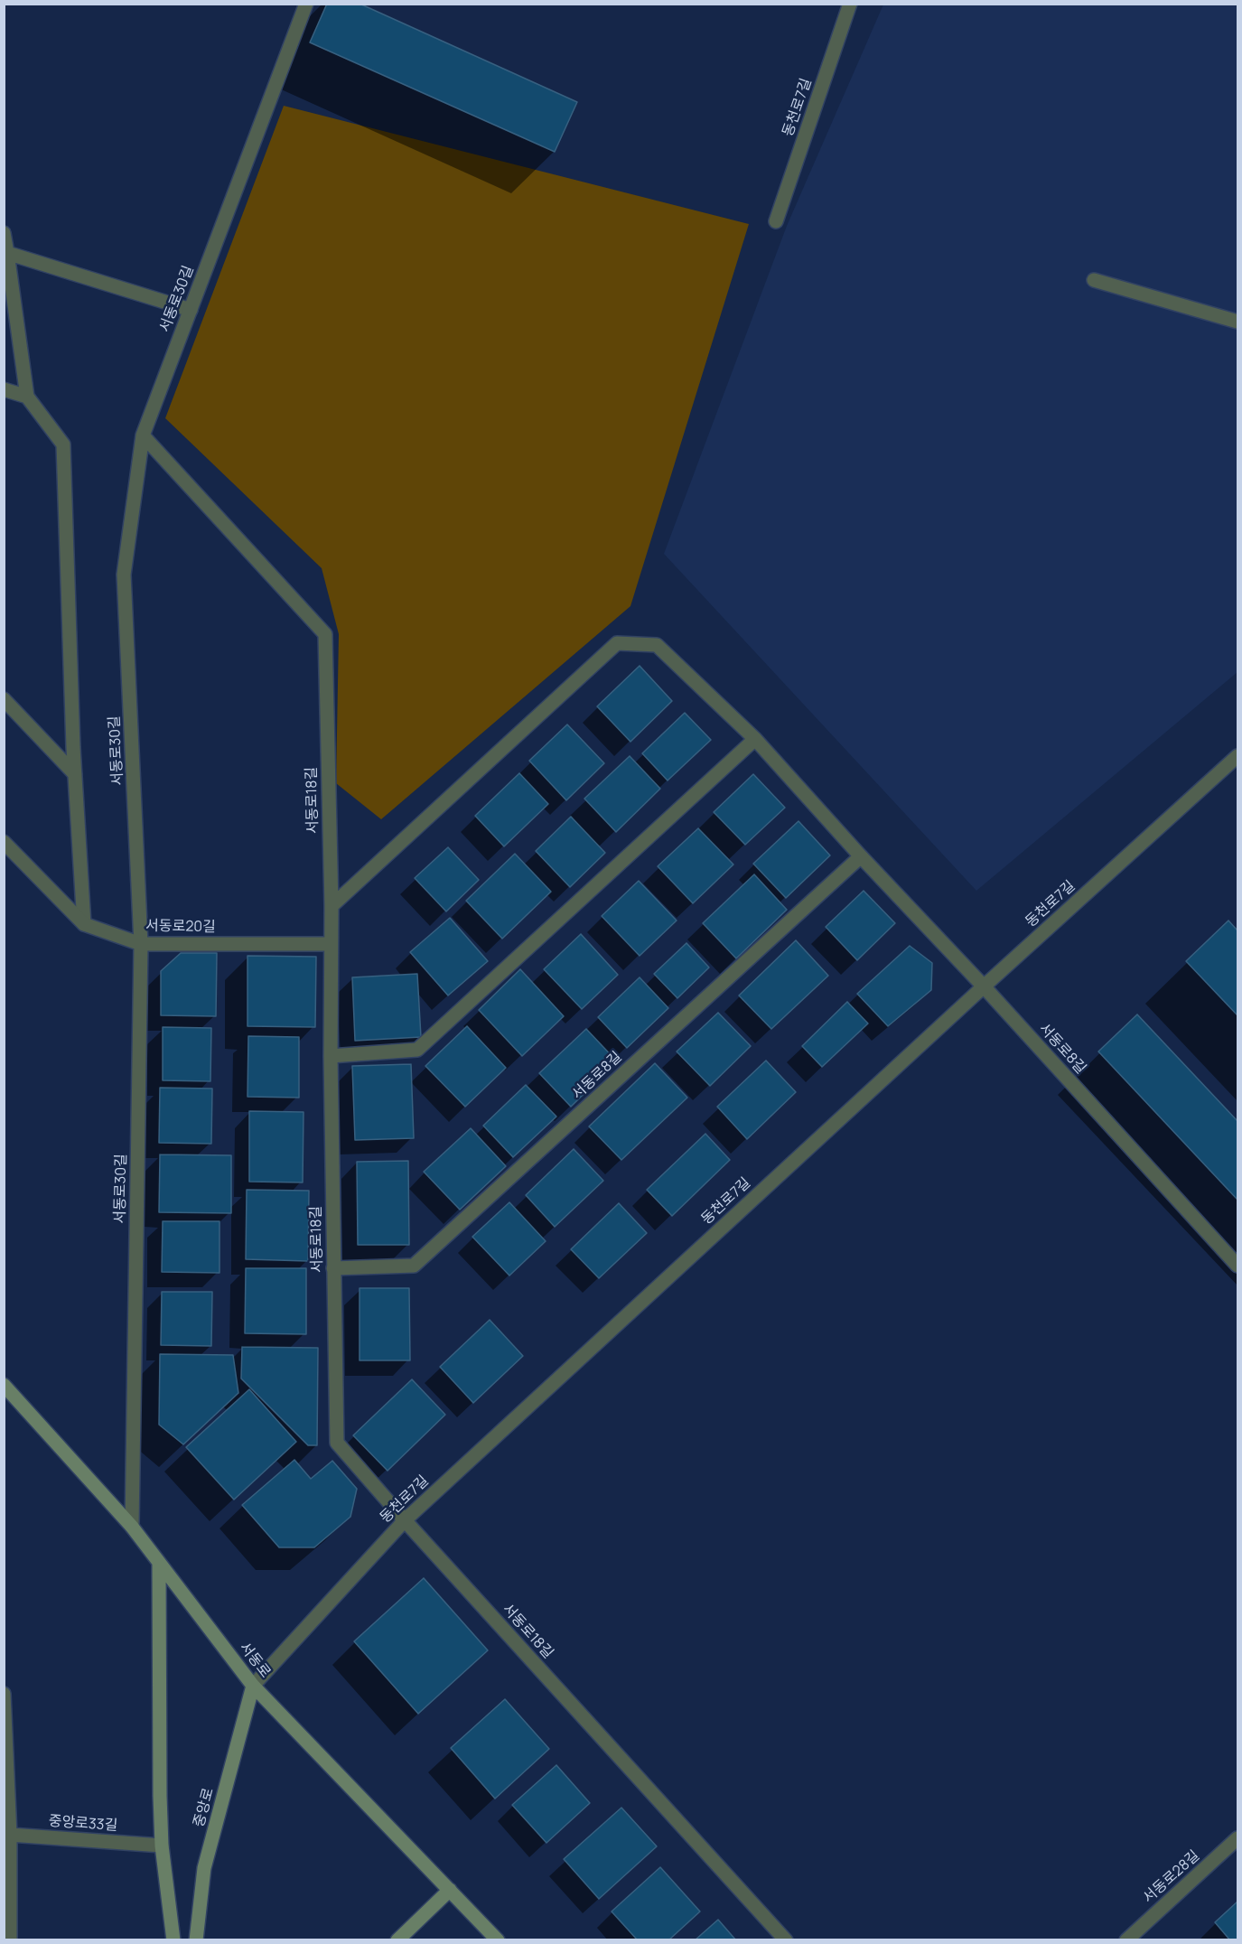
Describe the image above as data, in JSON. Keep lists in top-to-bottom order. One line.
{"streets":{"street":["동천로7길","서동로30길","서동로18길","서동로20길","서동로8길","서동로","중앙로","중앙로33길","서동로28길"]},"crossings":[["동천로7길","서동로18길"],["동천로7길","서동로8길"],["동천로7길","서동로"],["동천로7길","중앙로"],["서동로30길","서동로18길"],["서동로30길","서동로20길"],["서동로30길","서동로"],["서동로18길","서동로20길"],["서동로18길","서동로8길"],["서동로","중앙로"]]}
